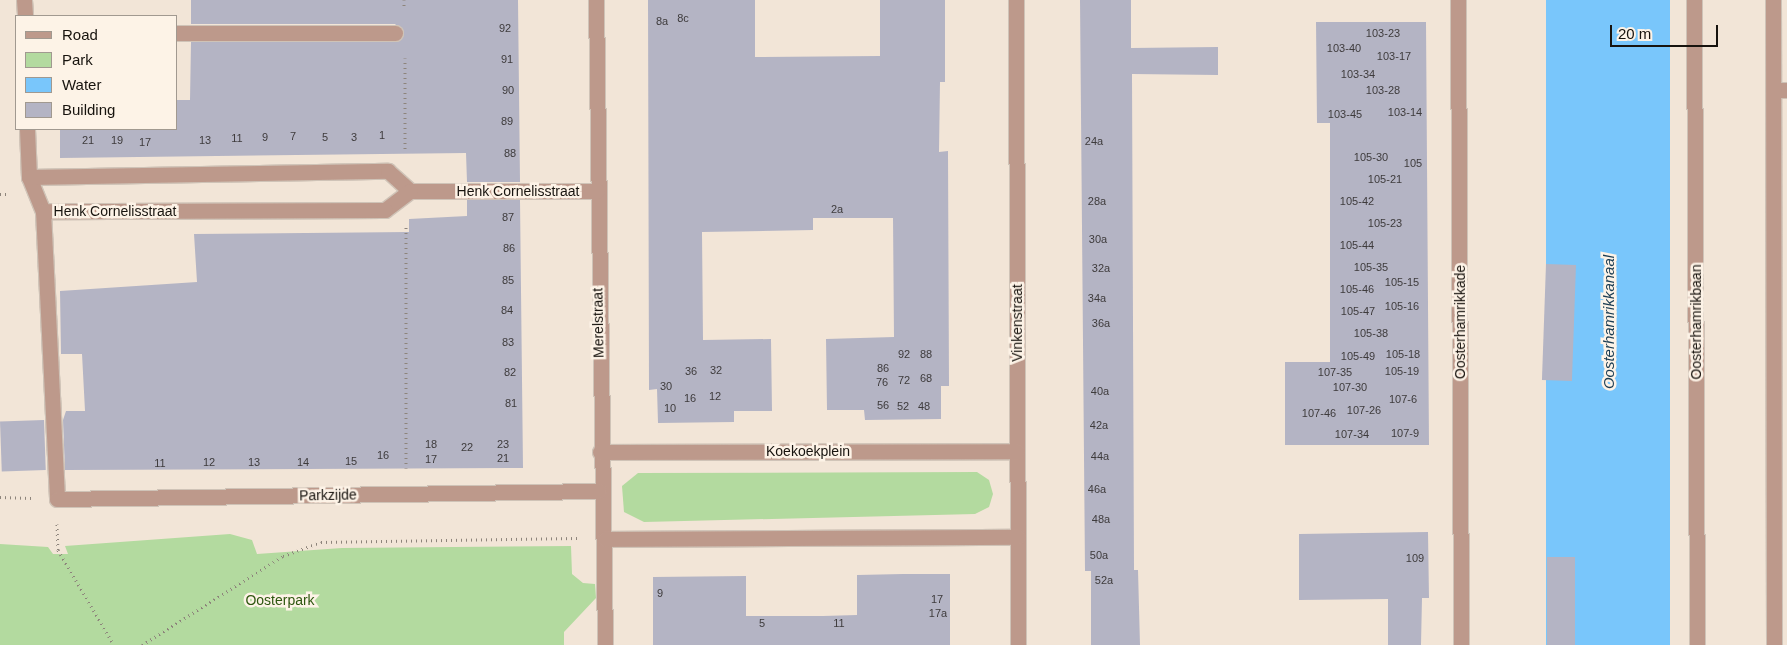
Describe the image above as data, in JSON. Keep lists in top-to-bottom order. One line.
{"streets":{"street":["Henk Cornelisstraat","Oosterhamrikkade","Oosterhamrikbaan","Merelstraat","Vinkenstraat","Koekoekplein","Parkzijde"]},"crossings":[["Henk Cornelisstraat","Merelstraat"],["Henk Cornelisstraat","Parkzijde"],["Merelstraat","Koekoekplein"],["Merelstraat","Parkzijde"],["Vinkenstraat","Koekoekplein"]],"water":["Oosterhamrikkanaal"],"parks":["Oosterpark"],"house_numbers":["8c","8a","92","103-23","103-40","103-17","91","103-34","90","103-28","103-14","103-45","89","1","7","9","5","3","11","21","19","13","24a","17","88","105-30","105","105-21","28a","105-42","2a","87","105-23","30a","105-44","86","105-35","32a","85","105-15","105-46","34a","105-16","84","105-47","36a","105-38","83","92","88","105-18","105-49","86","32","36","105-19","82","107-35","68","72","76","30","107-30","40a","12","16","107-6","81","56","52","48","10","107-26","107-46","42a","107-9","107-34","18","23","22","16","44a","21","17","15","12","13","14","11","46a","48a","50a","109","52a","9","17","17a","5","11"],"legend":["Road","Park","Water","Building"],"scale_bar":"20 m"}
